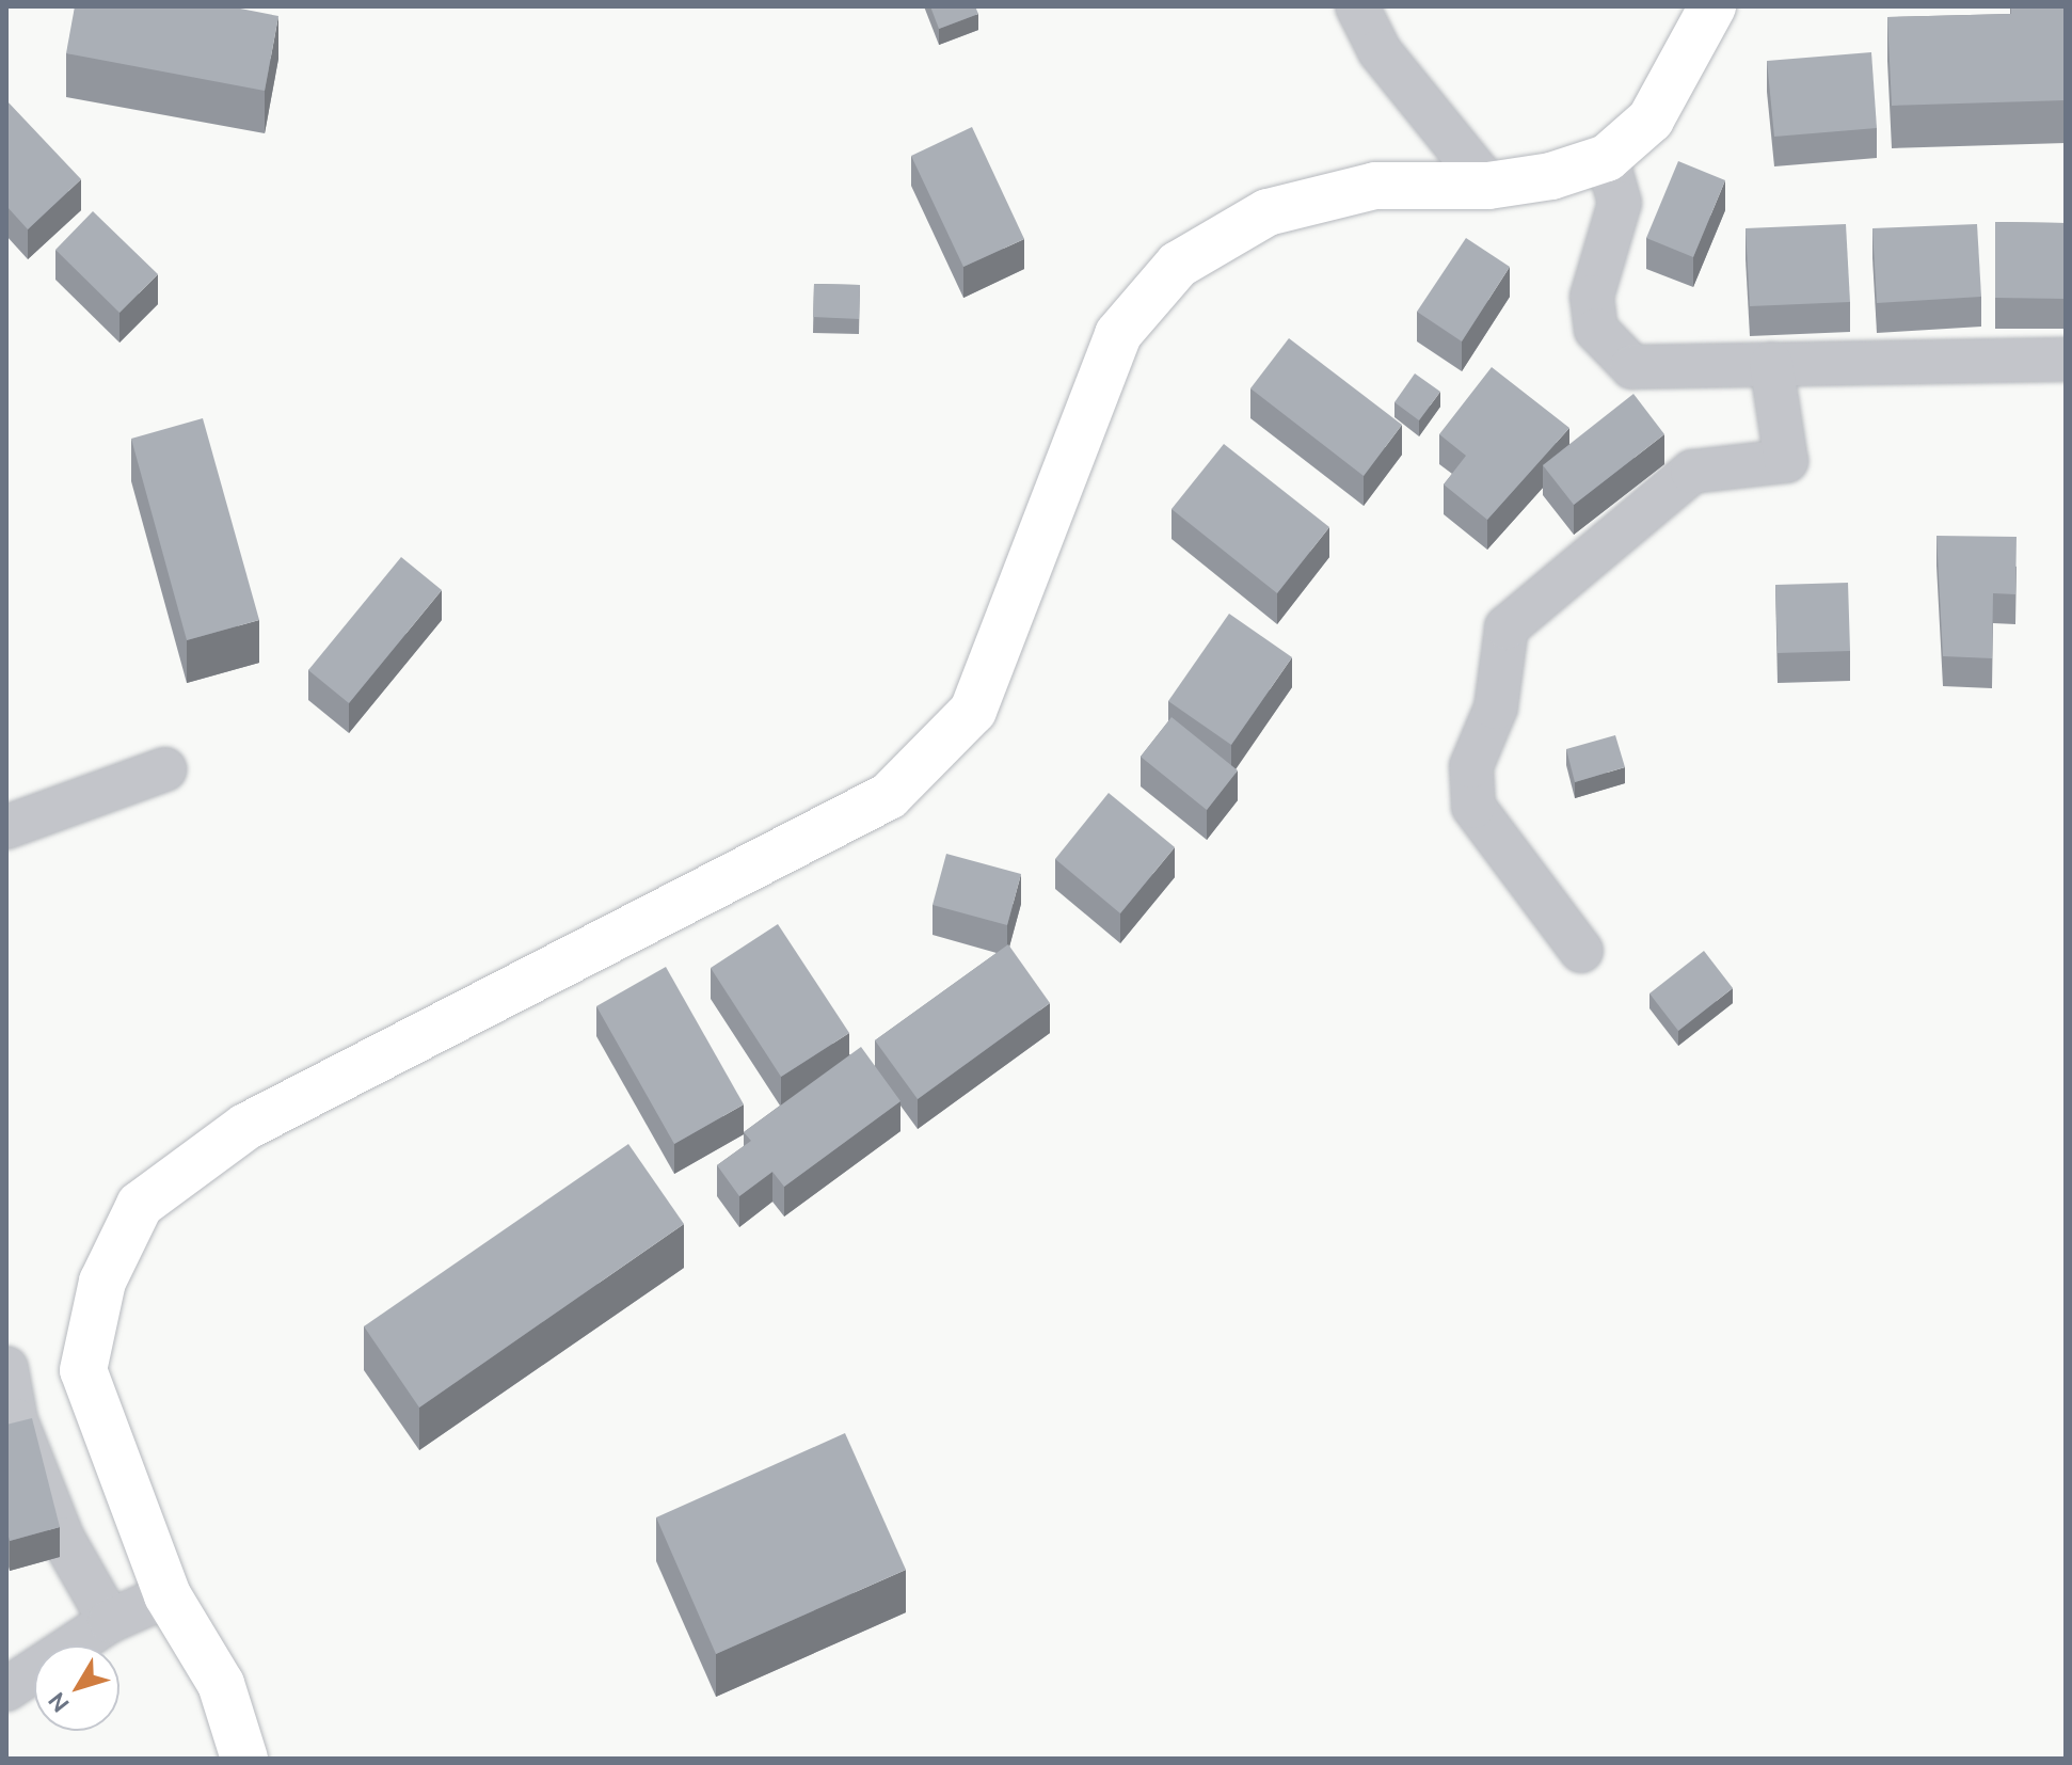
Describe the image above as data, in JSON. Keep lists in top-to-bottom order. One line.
{"north":"bottom left"}
